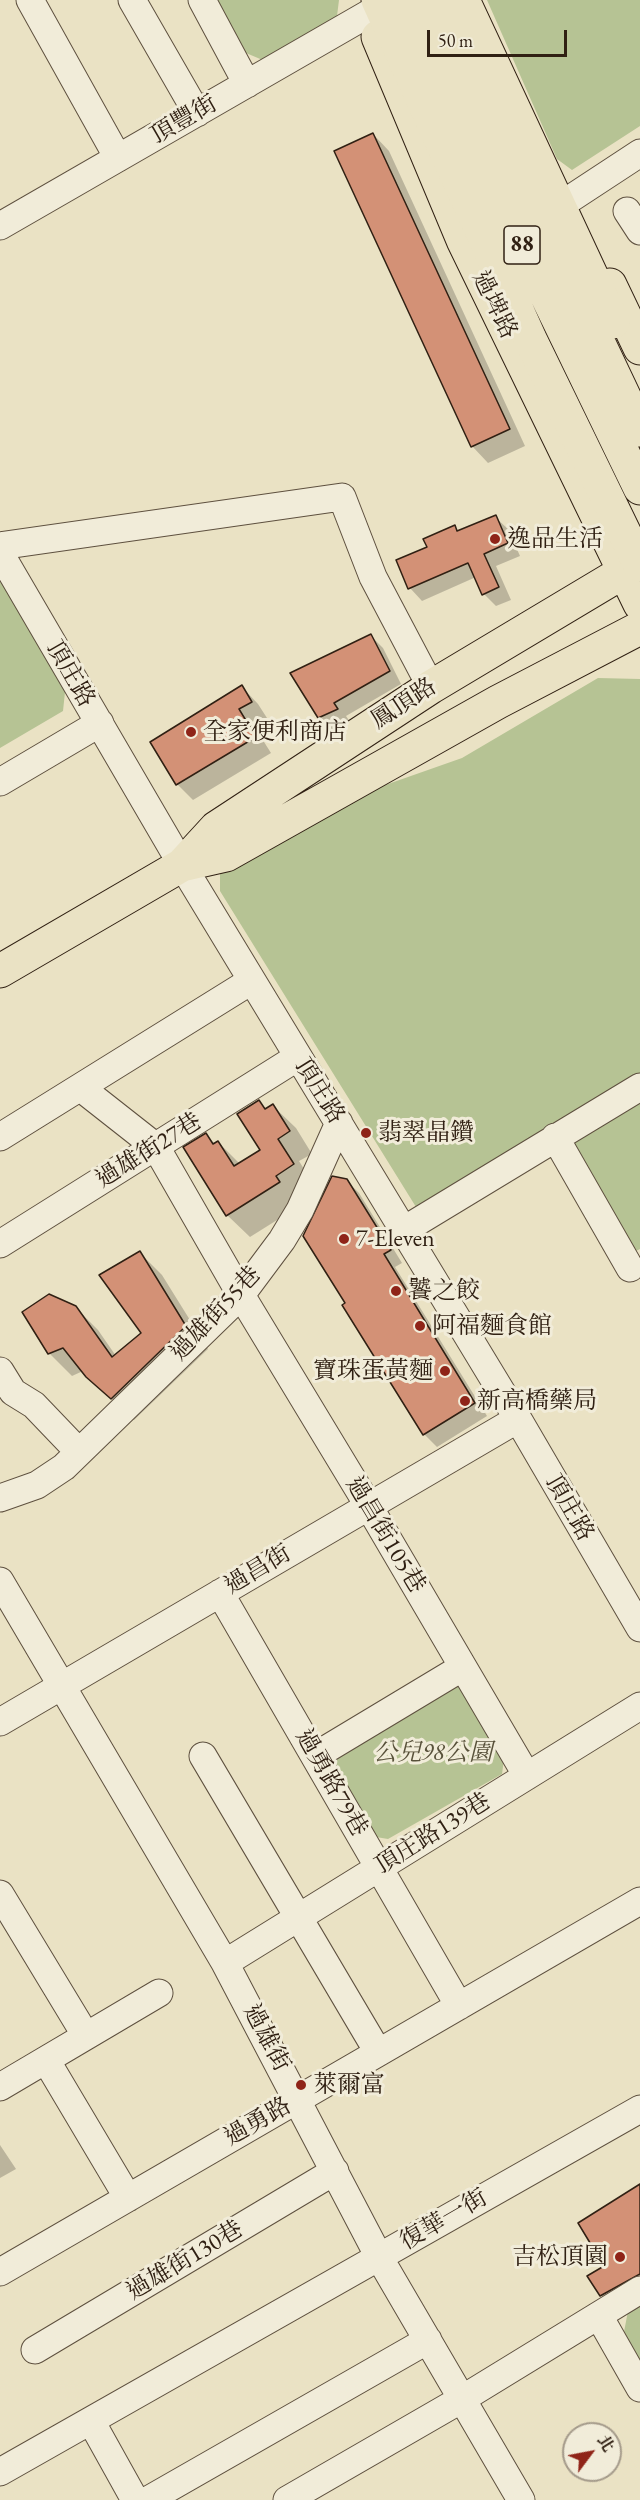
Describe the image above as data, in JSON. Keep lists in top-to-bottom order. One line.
{"streets":{"main road":["88","過埤路","鳳頂路"],"street":["頂豐街","頂庄路","過雄街27巷","過雄街55巷","過昌街105巷","過昌街","過勇路79巷","頂庄路139巷","過雄街","過勇路","復華一街","過雄街130巷"]},"crossings":[["頂豐街","過埤路"],["過埤路","鳳頂路"],["頂庄路","鳳頂路"],["頂庄路","過雄街27巷"],["頂庄路","過雄街55巷"],["頂庄路","過昌街"],["過雄街27巷","過昌街105巷"],["過雄街55巷","過昌街105巷"],["過昌街105巷","過昌街"],["過昌街105巷","頂庄路139巷"],["過昌街","過勇路79巷"],["過昌街","過雄街"],["過勇路79巷","頂庄路139巷"],["過勇路79巷","過勇路"],["頂庄路139巷","過雄街"],["過雄街","過勇路"],["過雄街","復華一街"],["過雄街","過雄街130巷"]],"parks":["公兒98公園"],"places":["逸品生活","全家便利商店","翡翠晶鑽","7-Eleven","饕之餃","阿福麵食館","寶珠蛋黃麵","新高橋藥局","萊爾富","吉松頂園"],"scale_bar":"50 m","north":"top right"}
